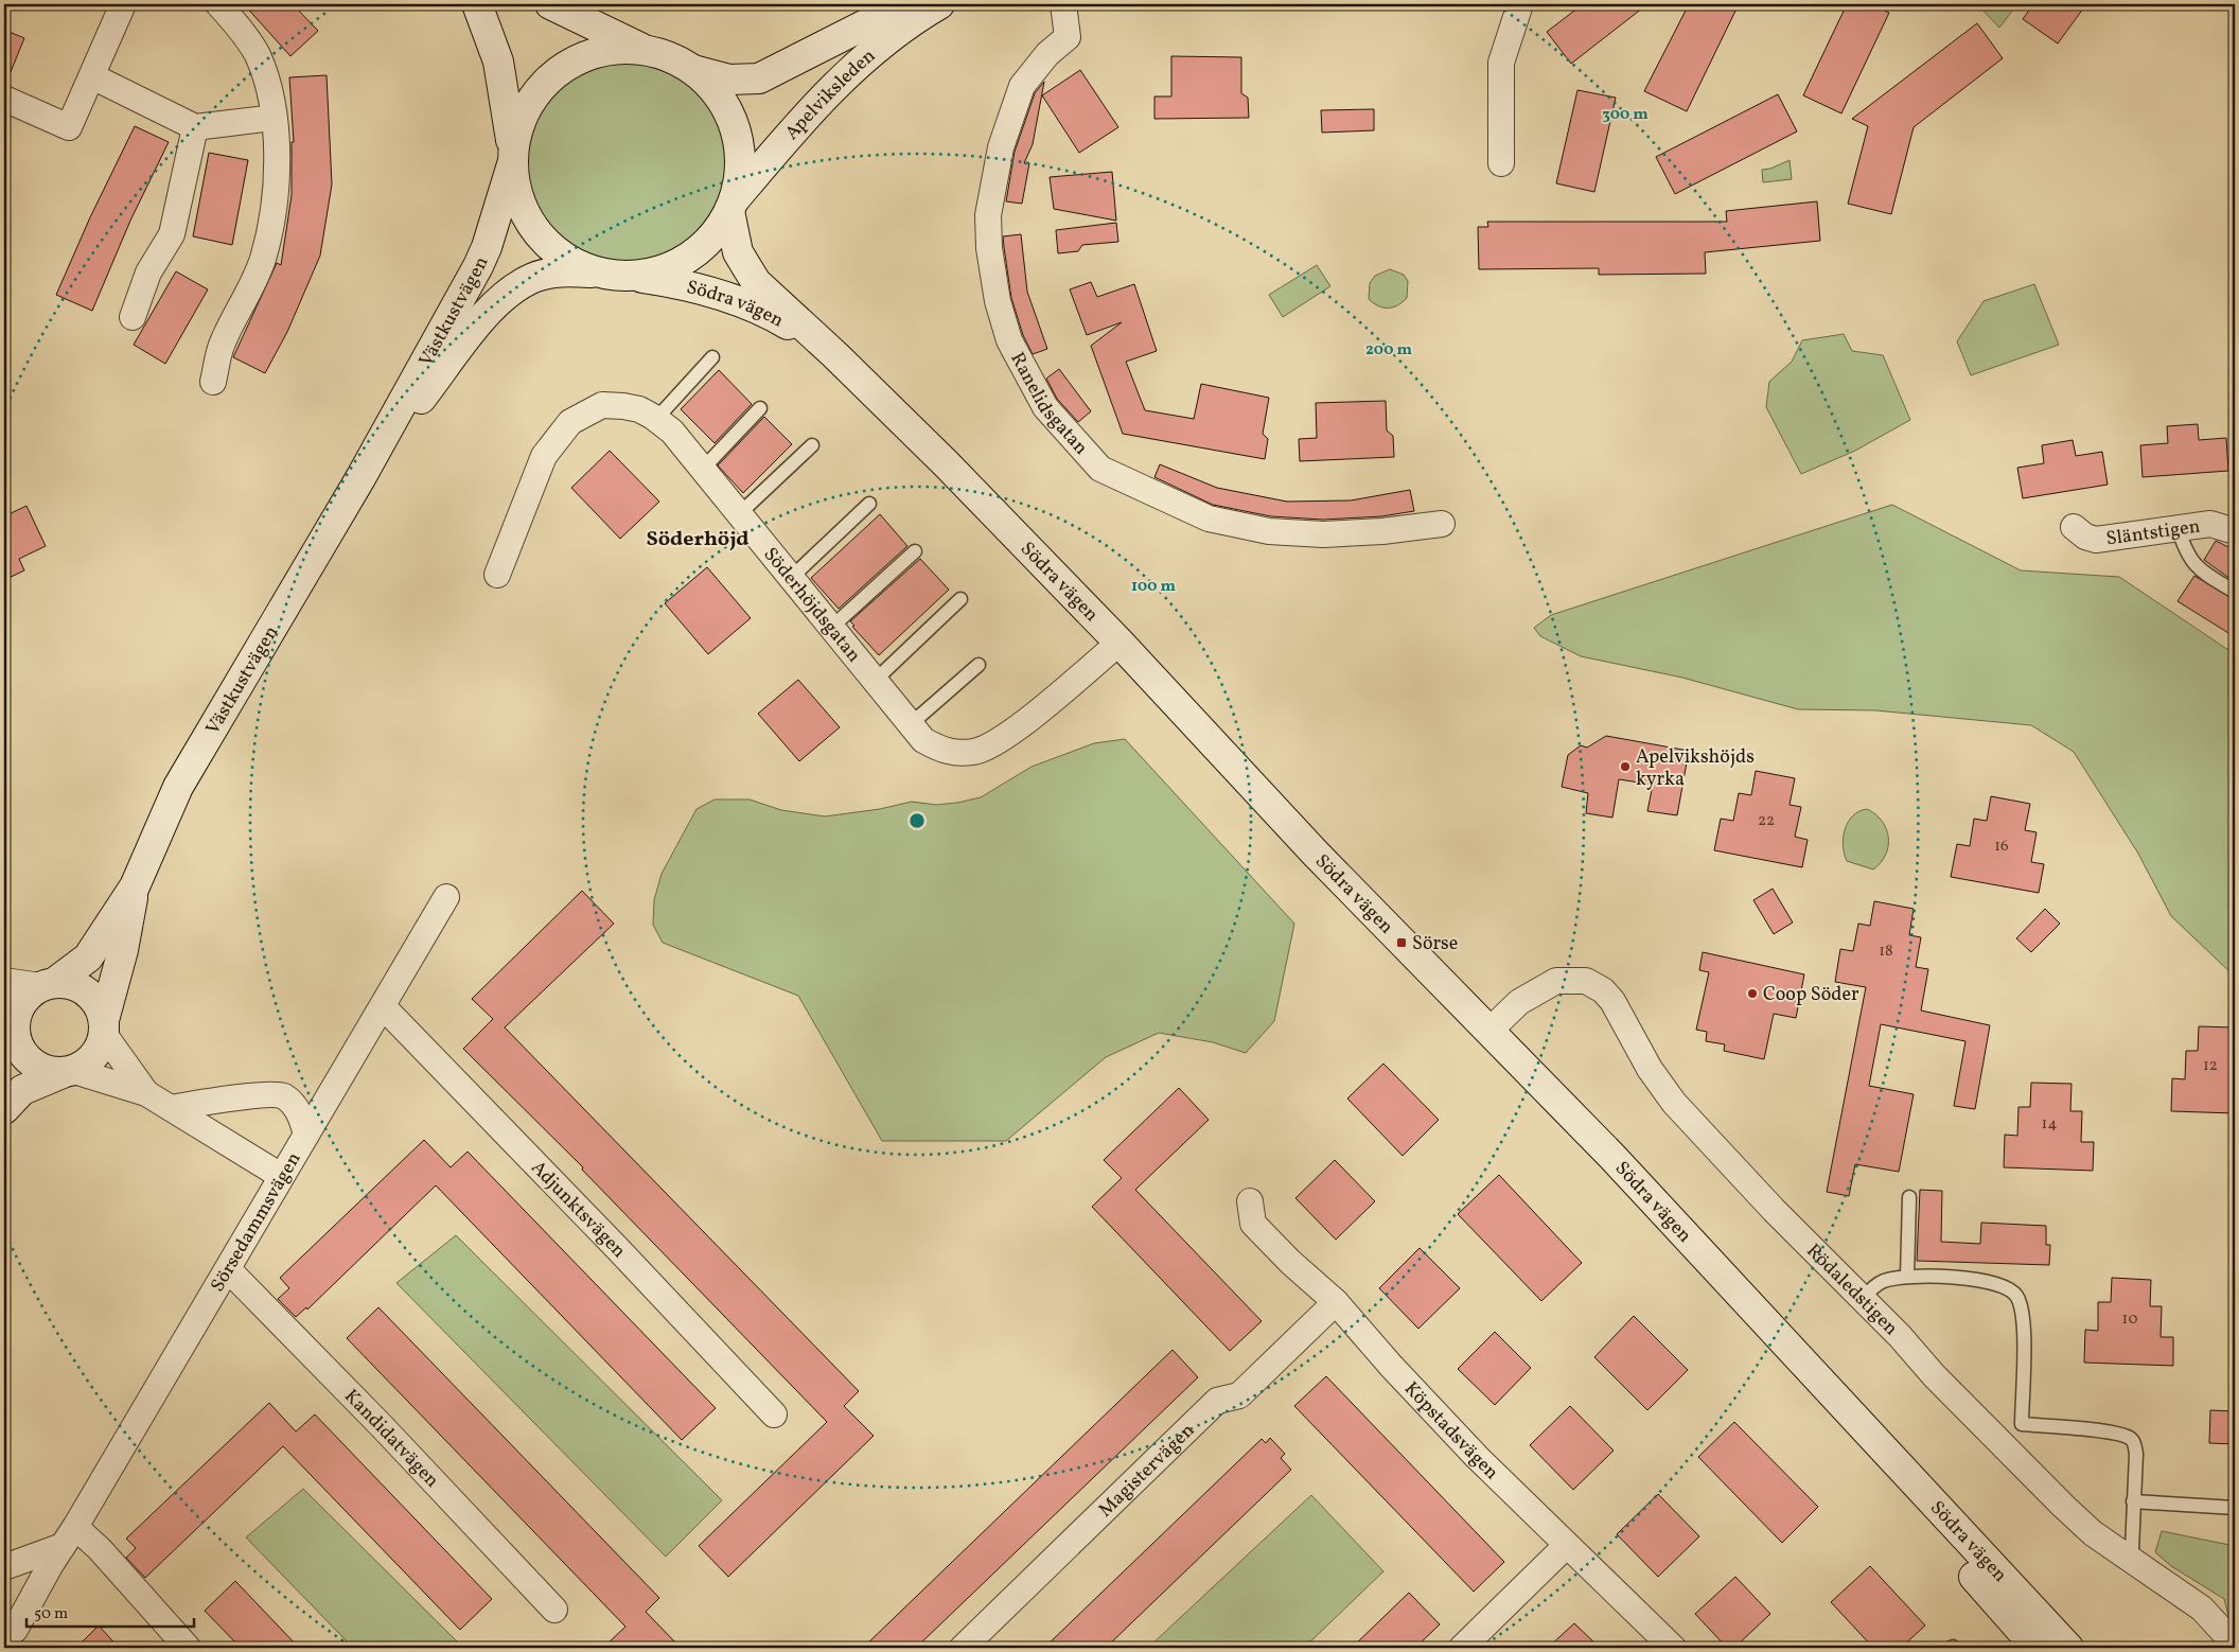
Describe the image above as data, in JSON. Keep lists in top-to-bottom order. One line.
{"streets":{"street":["Apelviksleden","Södra vägen","Västkustvägen","Ranelidsgatan","Släntstigen","Söderhöjdsgatan","Adjunktsvägen","Sörsedammsvägen","Rödaledstigen","Köpstadsvägen","Kandidatvägen","Magistervägen"]},"crossings":[["Apelviksleden","Södra vägen"],["Apelviksleden","Västkustvägen"],["Södra vägen","Västkustvägen"],["Södra vägen","Söderhöjdsgatan"],["Södra vägen","Rödaledstigen"],["Adjunktsvägen","Sörsedammsvägen"],["Sörsedammsvägen","Kandidatvägen"],["Köpstadsvägen","Magistervägen"]],"districts":["Söderhöjd"],"places":{"other":["Apelvikshöjds kyrka","Coop Söder"],"transit":["Sörse"]},"house_numbers":["22","16","18","12","14","10"],"scale_bar":"50 m","rings":["300 m","200 m","100 m"]}
